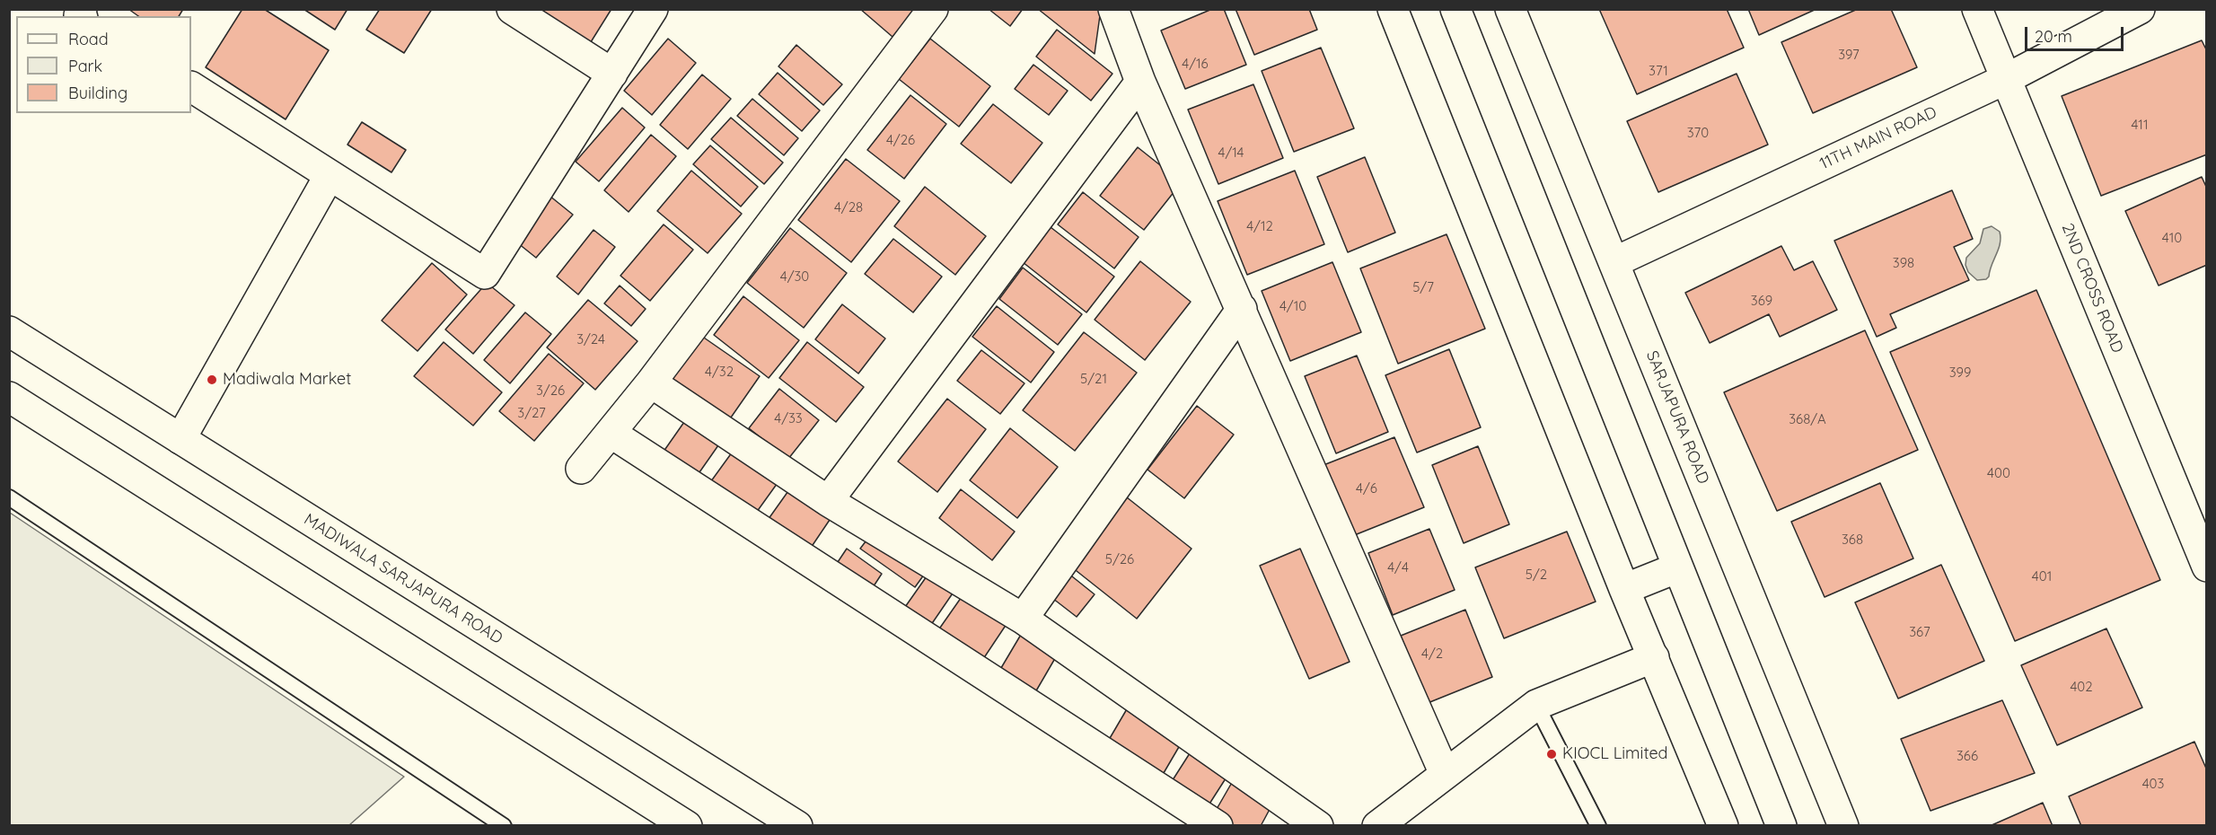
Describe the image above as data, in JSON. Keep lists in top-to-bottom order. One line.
{"streets":{"street":["11TH MAIN ROAD","2ND CROSS ROAD","SARJAPURA ROAD","MADIWALA SARJAPURA ROAD"]},"crossings":[["11TH MAIN ROAD","2ND CROSS ROAD"],["11TH MAIN ROAD","SARJAPURA ROAD"]],"places":["Madiwala Market","KIOCL Limited"],"house_numbers":["397","4/16","371","411","370","4/26","4/14","4/28","4/12","410","398","4/30","5/7","369","4/10","3/24","4/32","399","5/21","3/26","3/27","4/33","368/A","400","4/6","368","5/26","4/4","5/2","401","367","4/2","402","366","403"],"legend":["Road","Park","Building"],"scale_bar":"20 m"}
